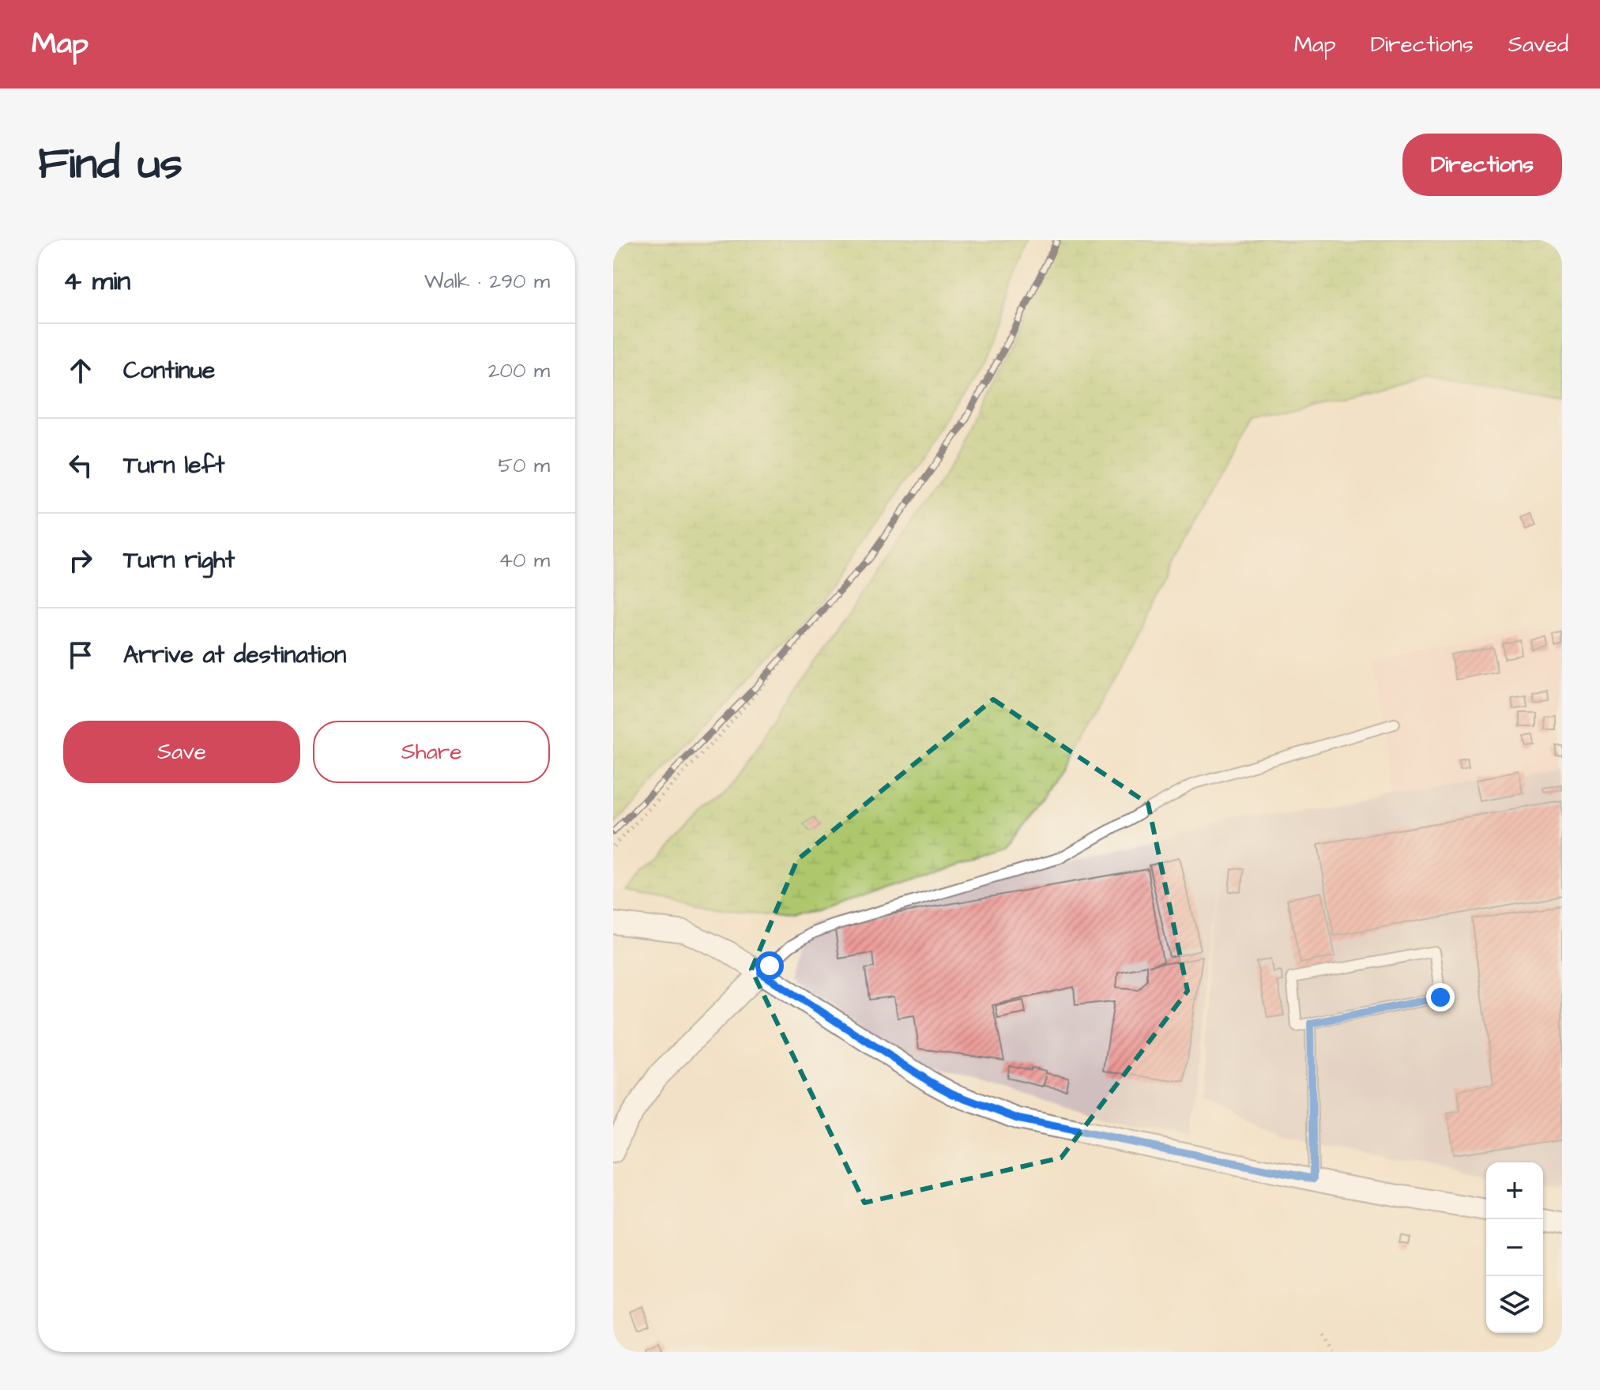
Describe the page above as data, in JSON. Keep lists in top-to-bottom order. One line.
{"page":{"header":"Map","nav":["Map","Directions","Saved"],"title":"Find us","buttons":["Directions",["Save","Share"]],"heading":["4 min","Walk · 290 m"],"list":[["Continue","200 m"],["Turn left","50 m"],["Turn right","40 m"],"Arrive at destination"],"map_buttons":["+","−"]}}
